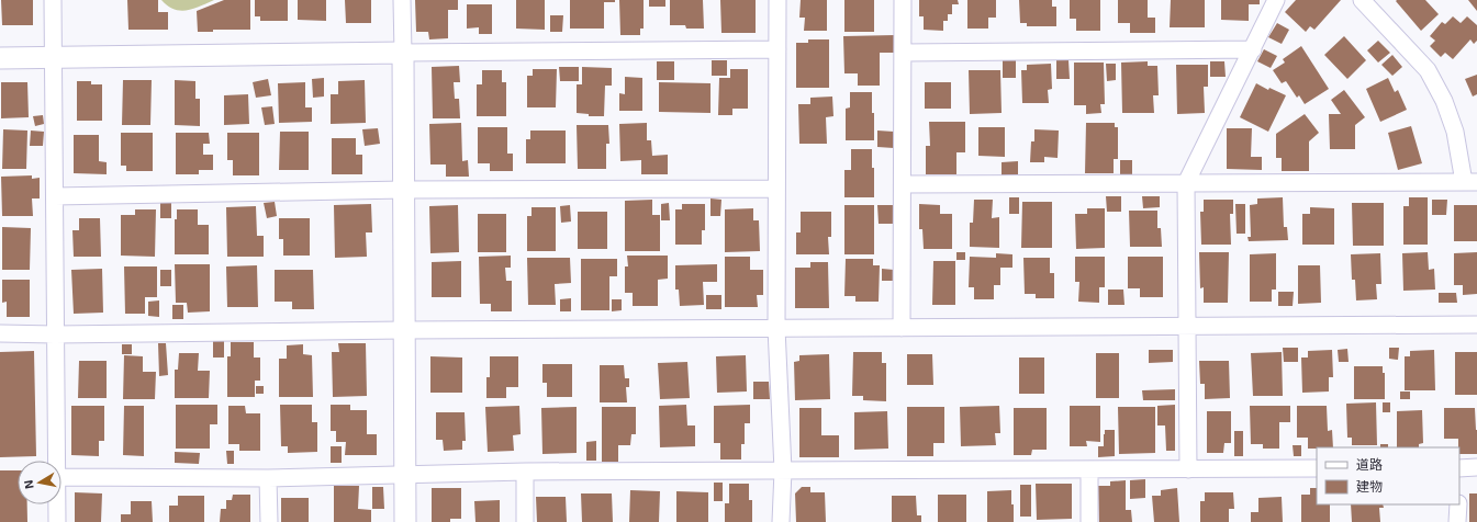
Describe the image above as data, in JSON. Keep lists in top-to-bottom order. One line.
{"legend":["道路","建物"],"north":"left"}
